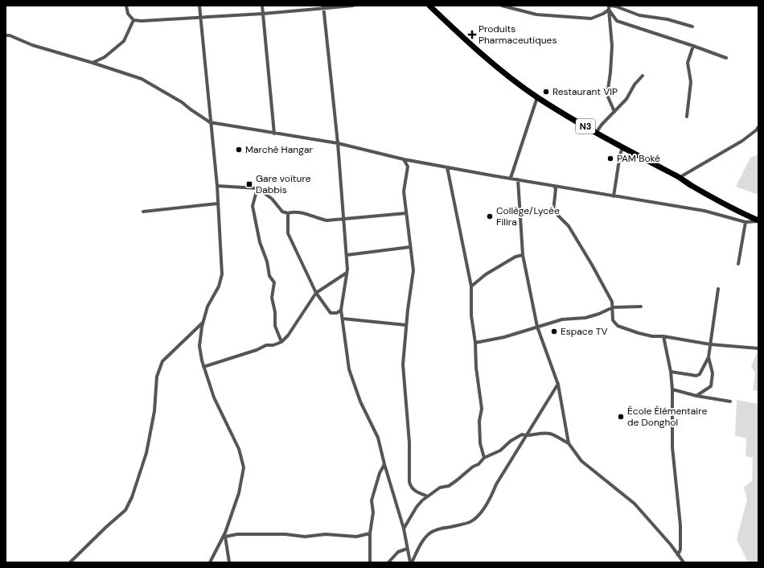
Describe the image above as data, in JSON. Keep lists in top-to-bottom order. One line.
{"streets":{"highway":["N3"]},"places":{"health":["Produits Pharmaceutiques"],"other":["Restaurant VIP","Marché Hangar","PAM Boké","Collège/Lycée Filira","Espace TV","École Élémentaire de Donghol"],"transit":["Gare voiture Dabbis"]}}
